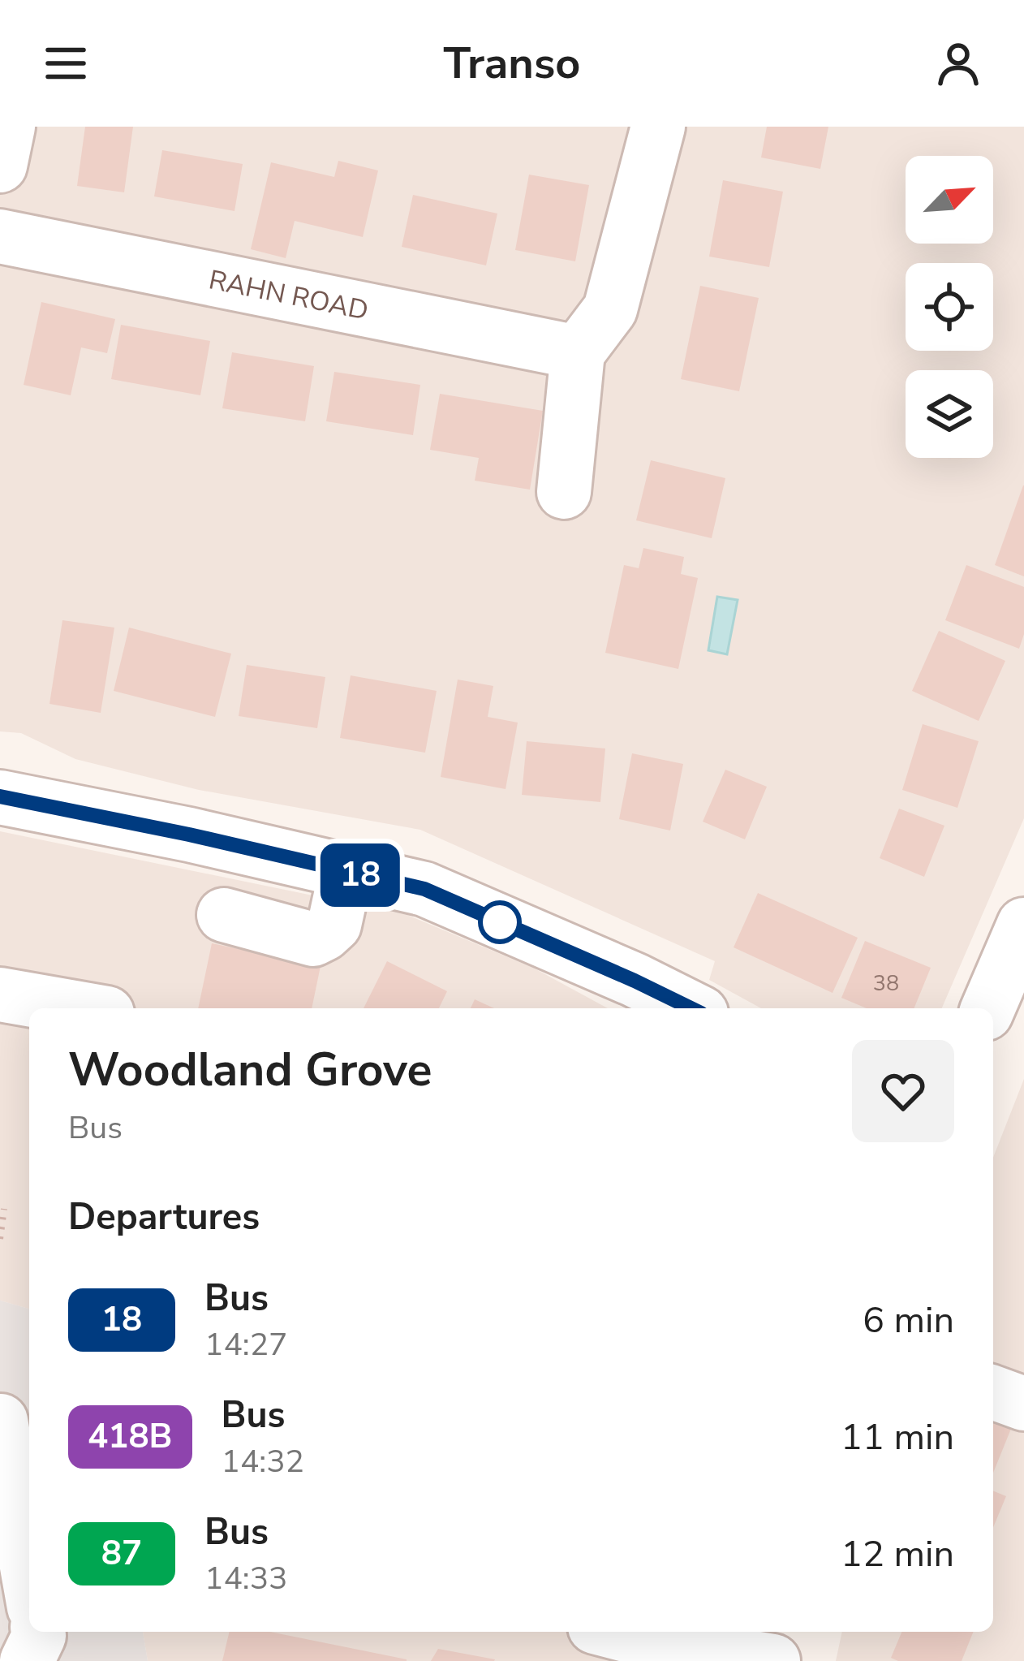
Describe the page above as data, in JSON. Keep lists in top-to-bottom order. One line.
{"streets":{"street":["RAHN ROAD"]},"lines":["bus line 18"],"house_numbers":["38"],"north":"top right","page":{"header":"Transo","on_map":"18","heading":[["Woodland Grove","Bus"],"Departures"],"list":[{"mark":"18","name":"Bus","note":"14:27","value":"6 min"},{"mark":"418B","name":"Bus","note":"14:32","value":"11 min"},{"mark":"87","name":"Bus","note":"14:33","value":"12 min"}]}}
